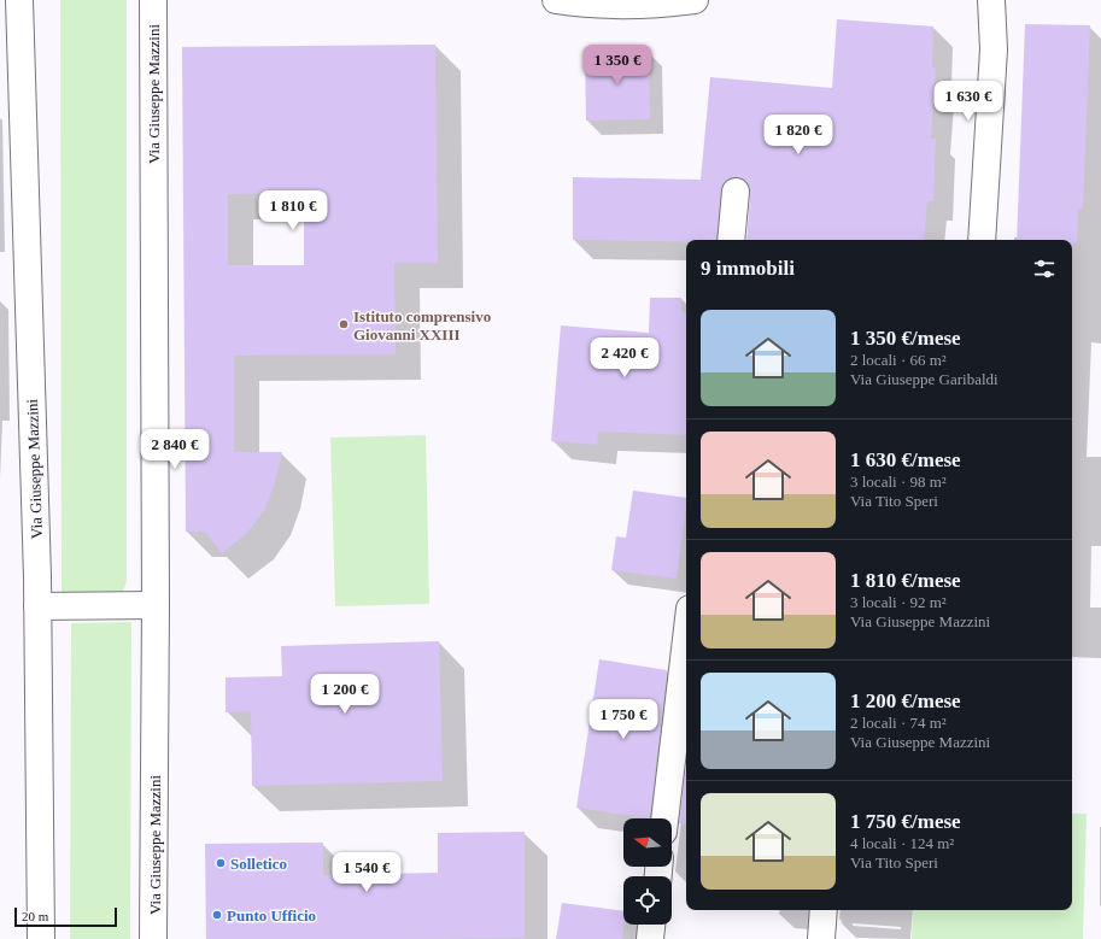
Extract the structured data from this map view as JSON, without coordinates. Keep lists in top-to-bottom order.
{
  "streets": {
    "street": ["Via Giuseppe Mazzini"]
  },
  "places": ["Istituto comprensivo Giovanni XXIII", "Solletico", "Punto Ufficio"],
  "scale_bar": "20 m",
  "north": "left",
  "page": {
    "price": [
      "1 350 €",
      "1 630 €",
      "1 820 €",
      "1 810 €",
      "2 420 €",
      "2 840 €",
      "1 200 €",
      "1 750 €",
      "1 540 €"
    ],
    "heading": "9 immobili",
    "list": [
      {
        "name": "1 350 €/mese",
        "note": "2 locali · 66 m² · Via Giuseppe Garibaldi"
      },
      {
        "name": "1 630 €/mese",
        "note": "3 locali · 98 m² · Via Tito Speri"
      },
      {
        "name": "1 810 €/mese",
        "note": "3 locali · 92 m² · Via Giuseppe Mazzini"
      },
      {
        "name": "1 200 €/mese",
        "note": "2 locali · 74 m² · Via Giuseppe Mazzini"
      },
      {
        "name": "1 750 €/mese",
        "note": "4 locali · 124 m² · Via Tito Speri"
      }
    ],
    "scale": "20 m"
  }
}
